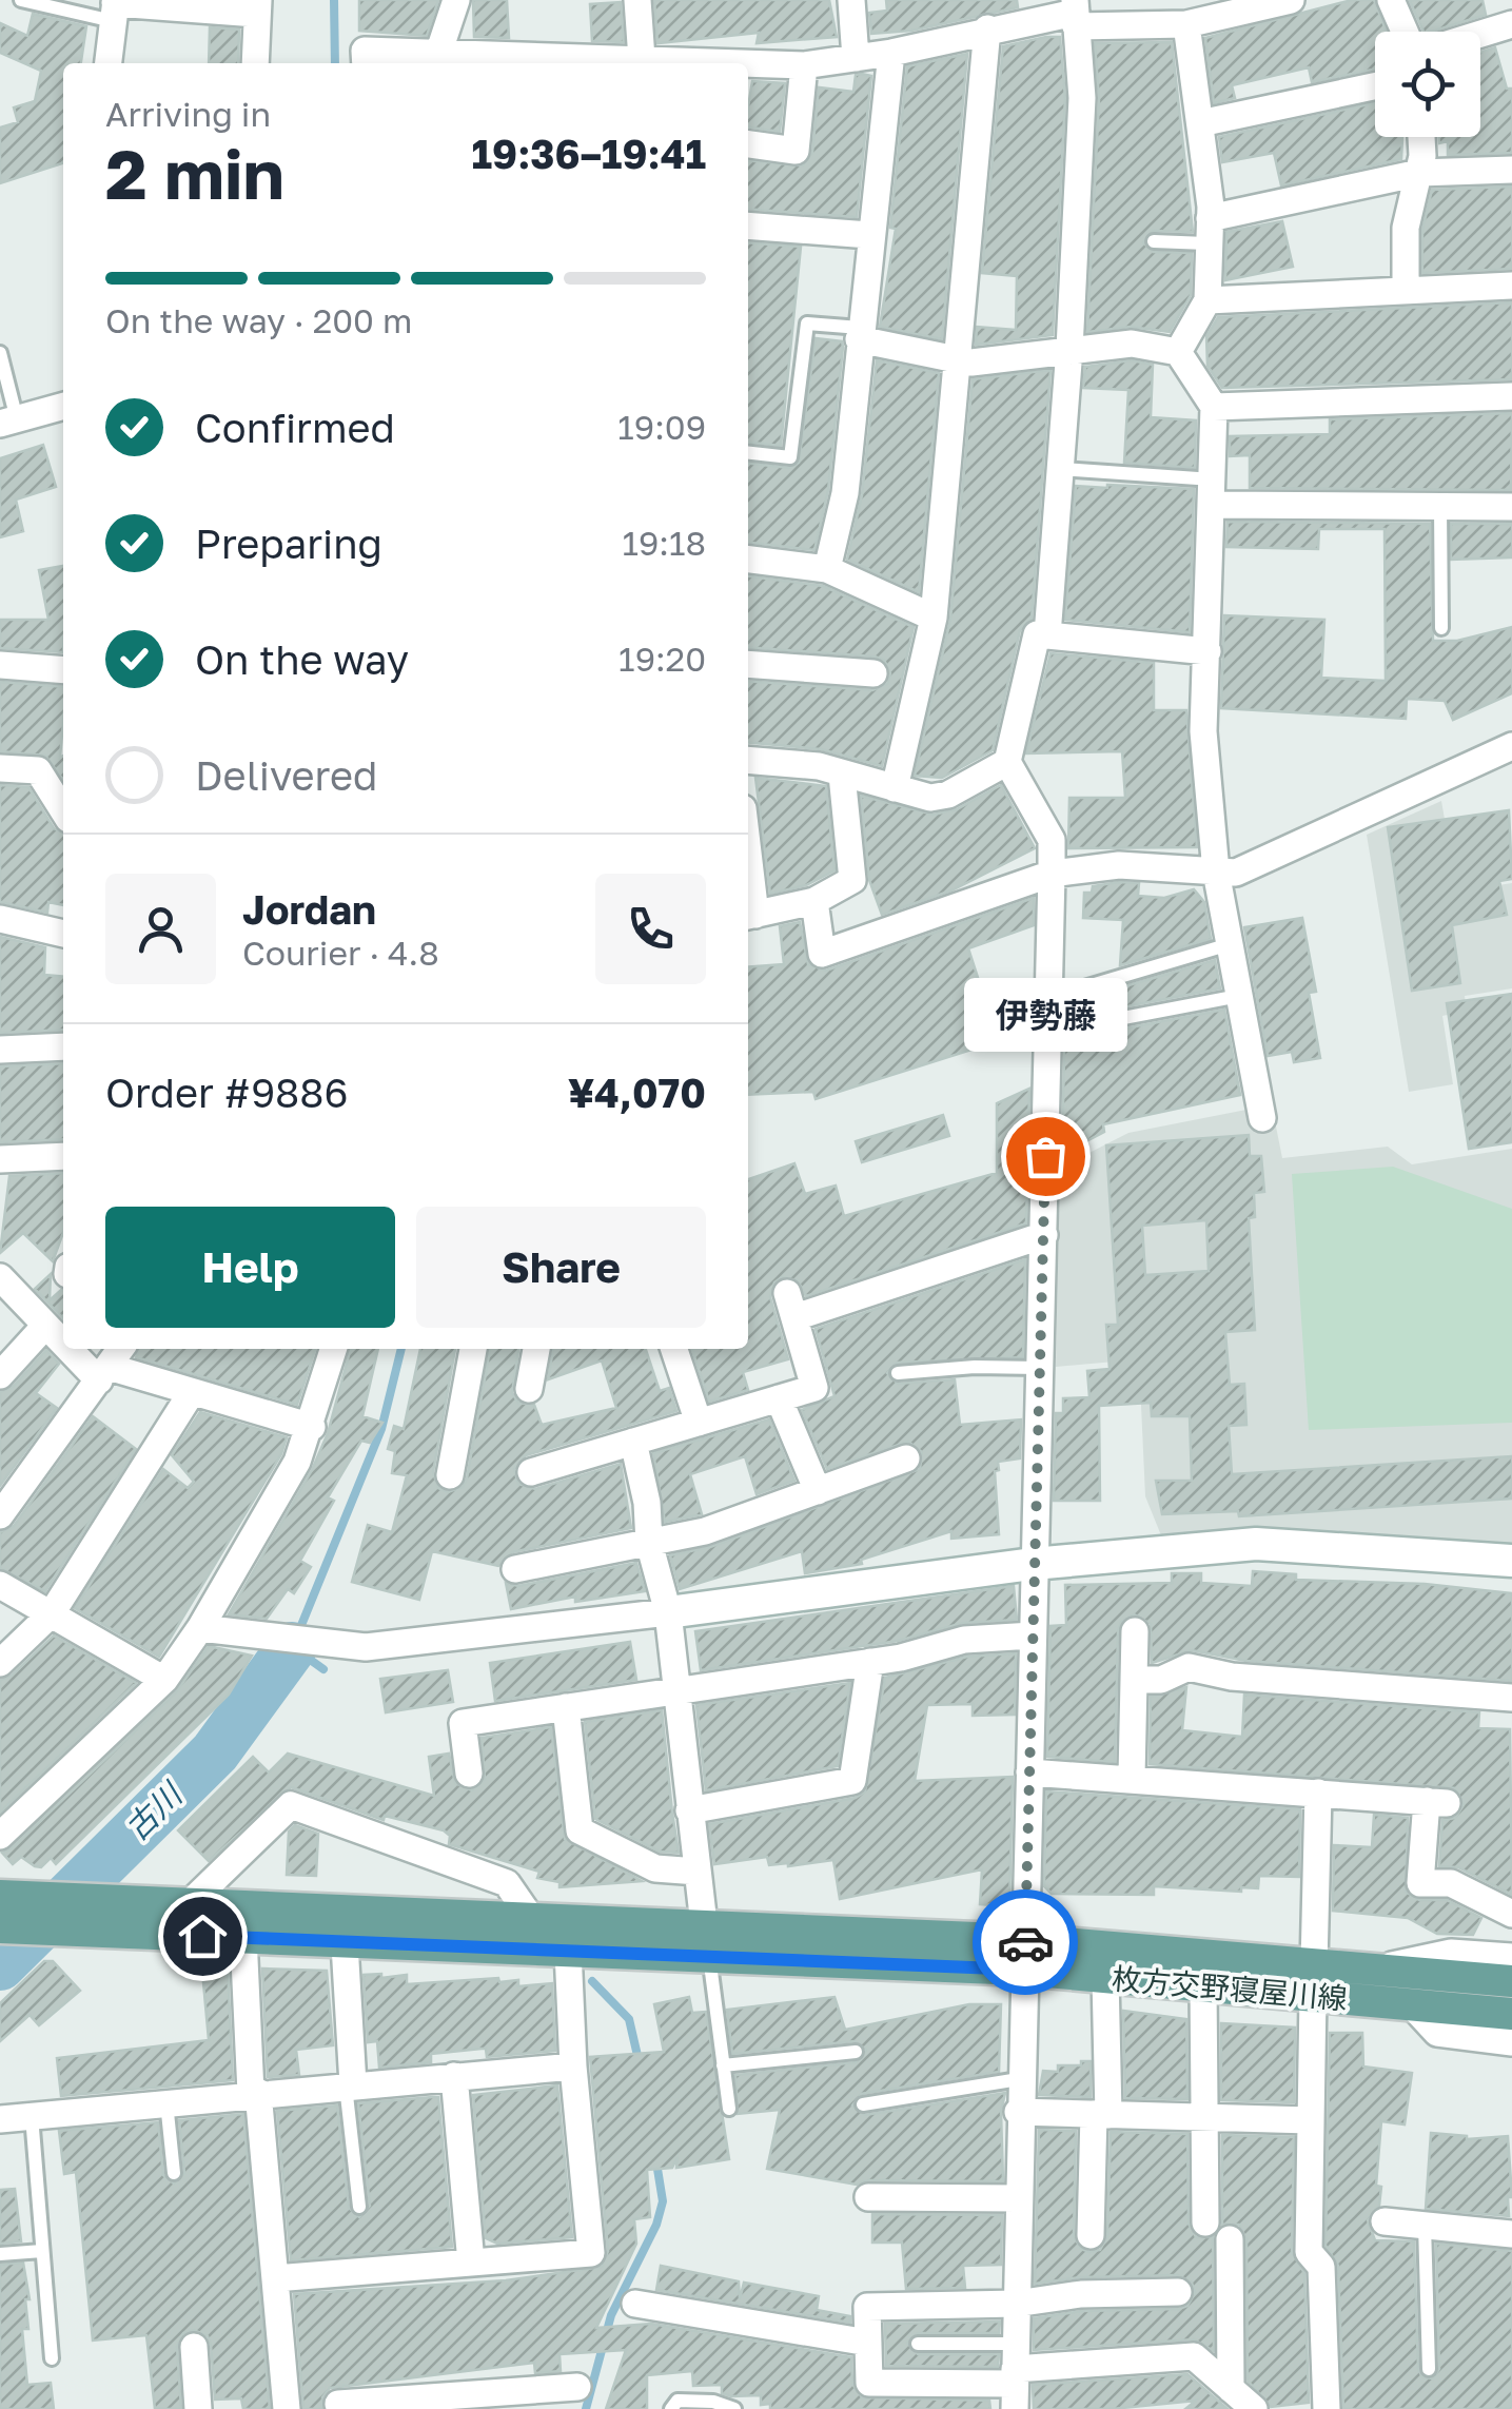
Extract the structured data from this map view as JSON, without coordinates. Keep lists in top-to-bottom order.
{
  "streets": {
    "main road": ["枚方交野寝屋川線"]
  },
  "water": ["古川"],
  "places": ["伊勢藤"],
  "page": {
    "heading": ["2 min", "Arriving in", "19:36–19:41"],
    "panel": [
      "Jordan",
      "Courier · 4.8",
      "Order #9886",
      "¥4,070"
    ],
    "bar": "On the way · 200 m",
    "list": [
      ["Confirmed", "19:09"],
      ["Preparing", "19:18"],
      ["On the way", "19:20"],
      "Delivered"
    ],
    "bubble": "伊勢藤",
    "buttons": ["Help", "Share"]
  }
}
